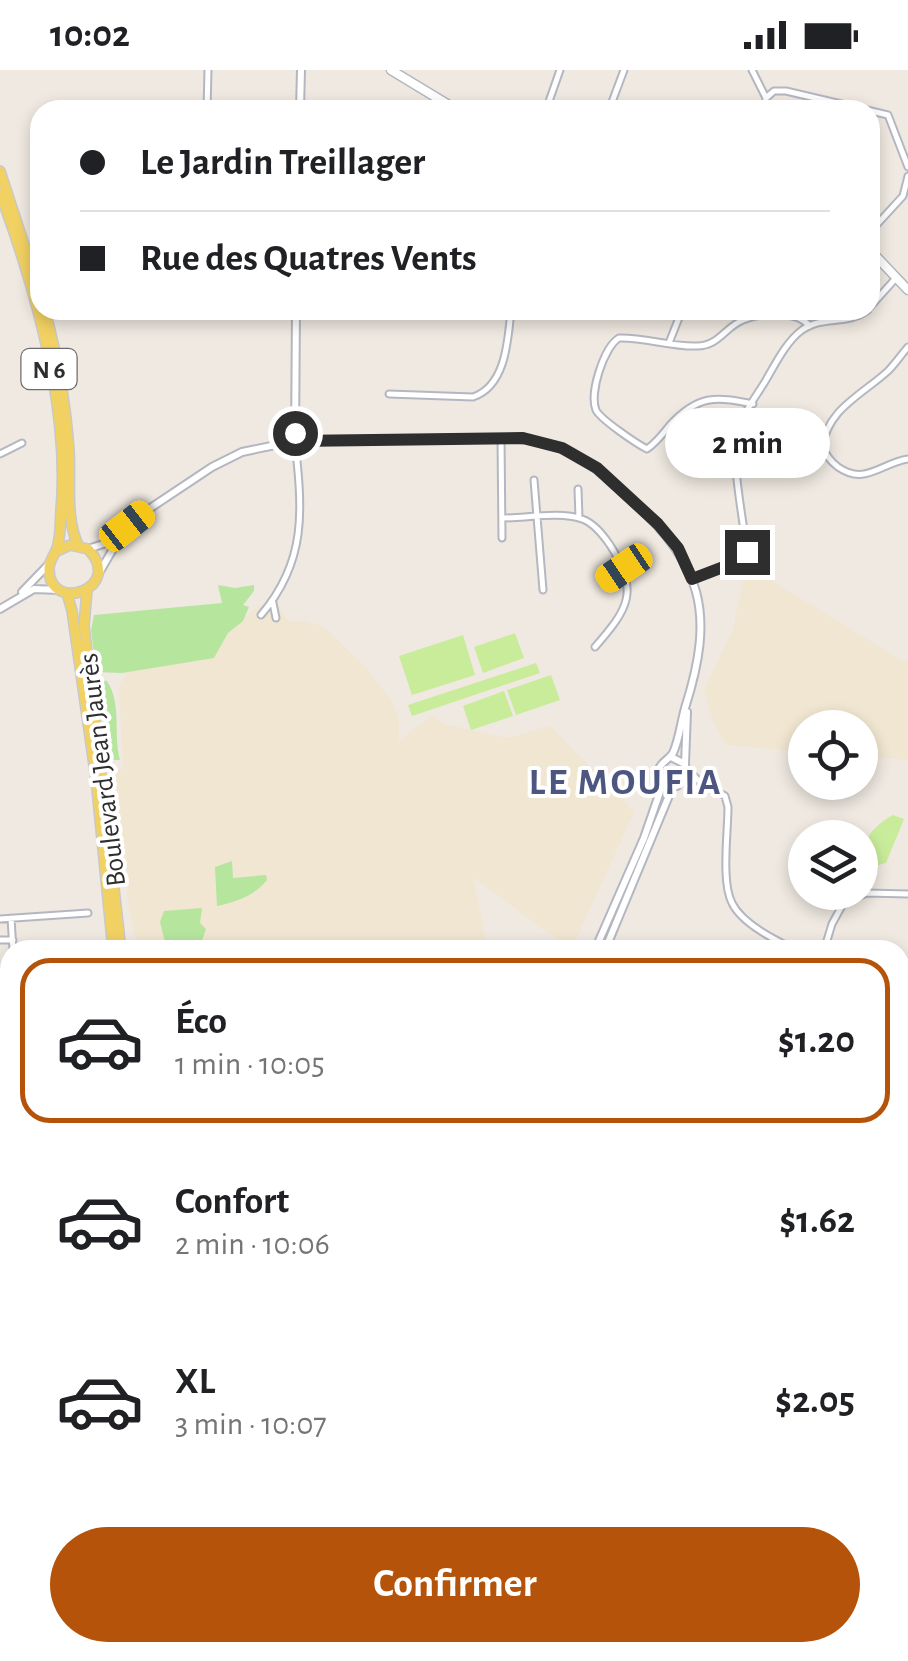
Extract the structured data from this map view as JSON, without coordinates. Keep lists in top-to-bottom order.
{
  "streets": {
    "main road": ["N 6", "Boulevard Jean Jaurès"]
  },
  "crossings": [
    ["N 6", "Boulevard Jean Jaurès"]
  ],
  "districts": ["LE MOUFIA"],
  "page": {
    "status": "10:02",
    "banner": ["Le Jardin Treillager", "Rue des Quatres Vents"],
    "bubble": "2 min",
    "list": [
      {
        "name": "Éco",
        "note": "1 min · 10:05",
        "value": "$1.20"
      },
      {
        "name": "Confort",
        "note": "2 min · 10:06",
        "value": "$1.62"
      },
      {
        "name": "XL",
        "note": "3 min · 10:07",
        "value": "$2.05"
      }
    ],
    "buttons": "Confirmer"
  }
}
